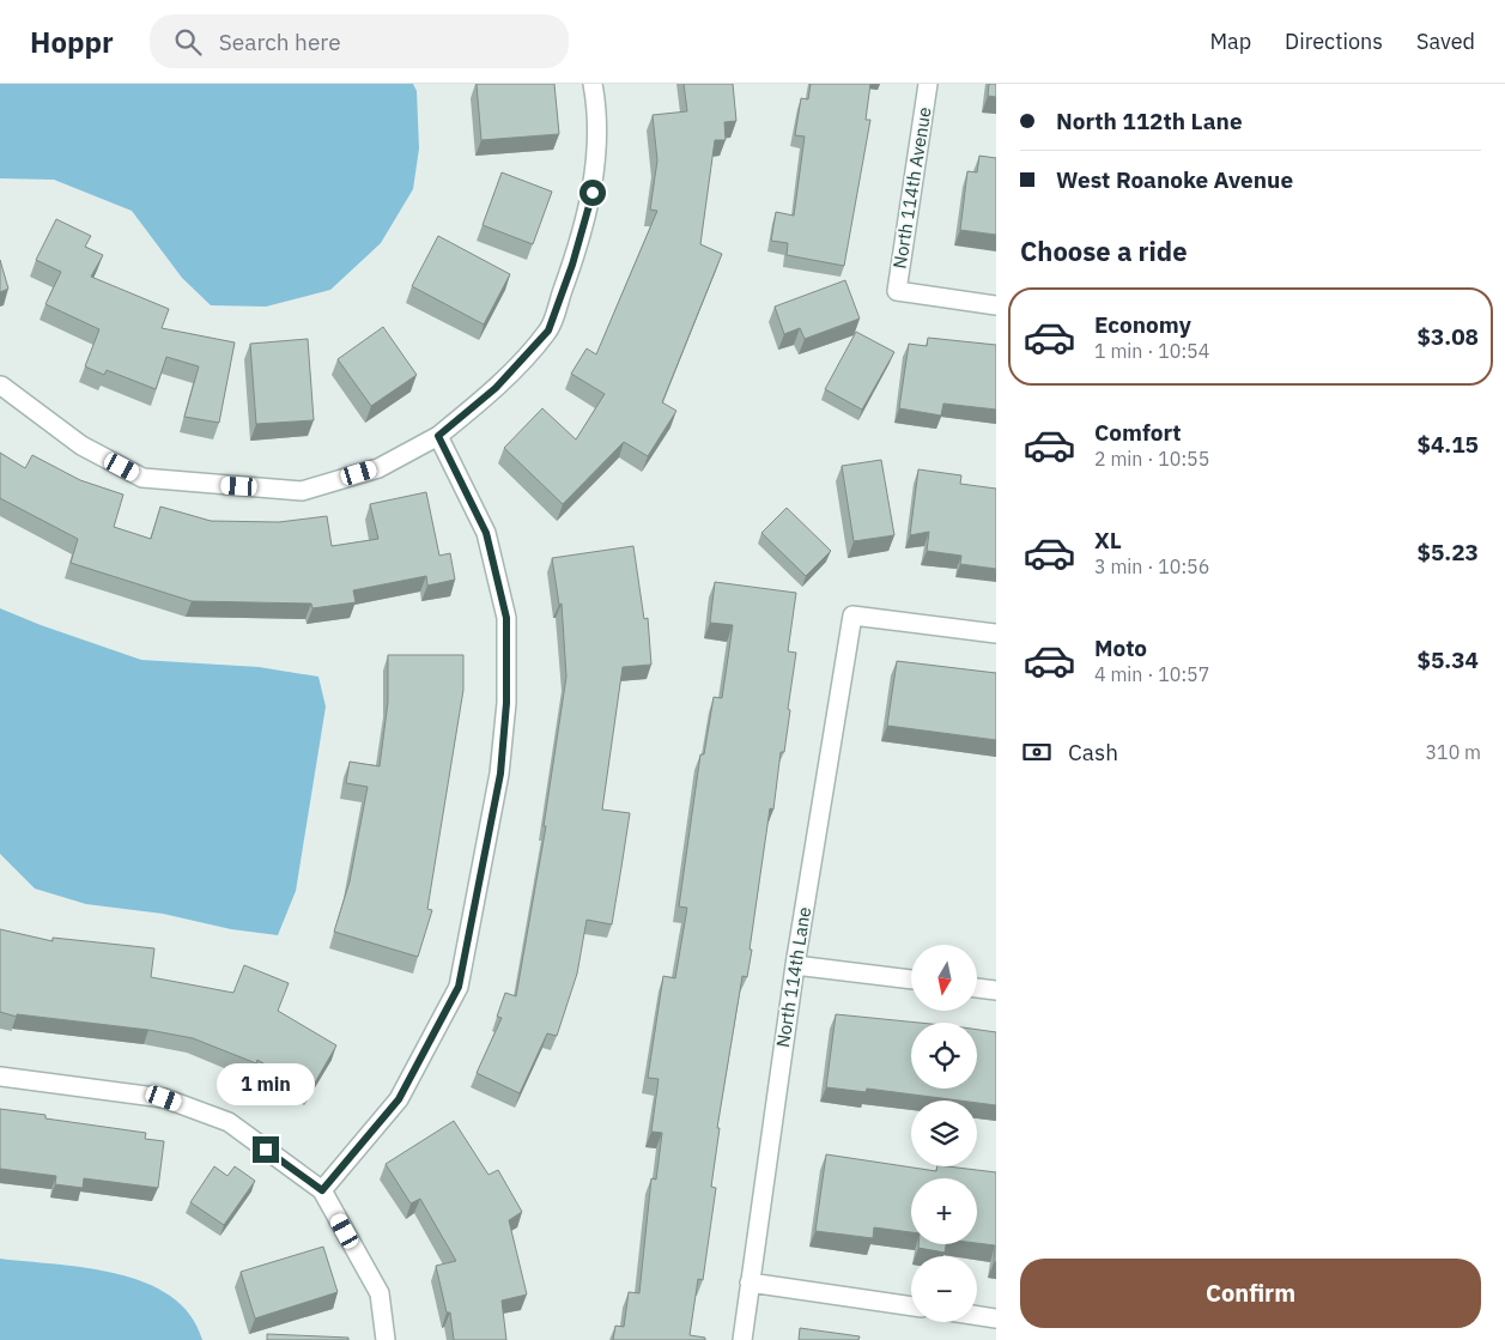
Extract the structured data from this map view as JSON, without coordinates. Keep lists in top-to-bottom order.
{
  "streets": {
    "street": ["North 114th Avenue", "North 114th Lane"]
  },
  "north": "bottom",
  "page": {
    "header": "Hoppr",
    "search": "Search here",
    "nav": ["Map", "Directions", "Saved"],
    "banner": ["North 112th Lane", "West Roanoke Avenue"],
    "heading": "Choose a ride",
    "list": [
      {
        "name": "Economy",
        "note": "1 min · 10:54",
        "value": "$3.08"
      },
      {
        "name": "Comfort",
        "note": "2 min · 10:55",
        "value": "$4.15"
      },
      {
        "name": "XL",
        "note": "3 min · 10:56",
        "value": "$5.23"
      },
      {
        "name": "Moto",
        "note": "4 min · 10:57",
        "value": "$5.34"
      }
    ],
    "pay": ["Cash", "310 m"],
    "map_buttons": ["+", "−"],
    "bubble": "1 min",
    "buttons": "Confirm"
  }
}
